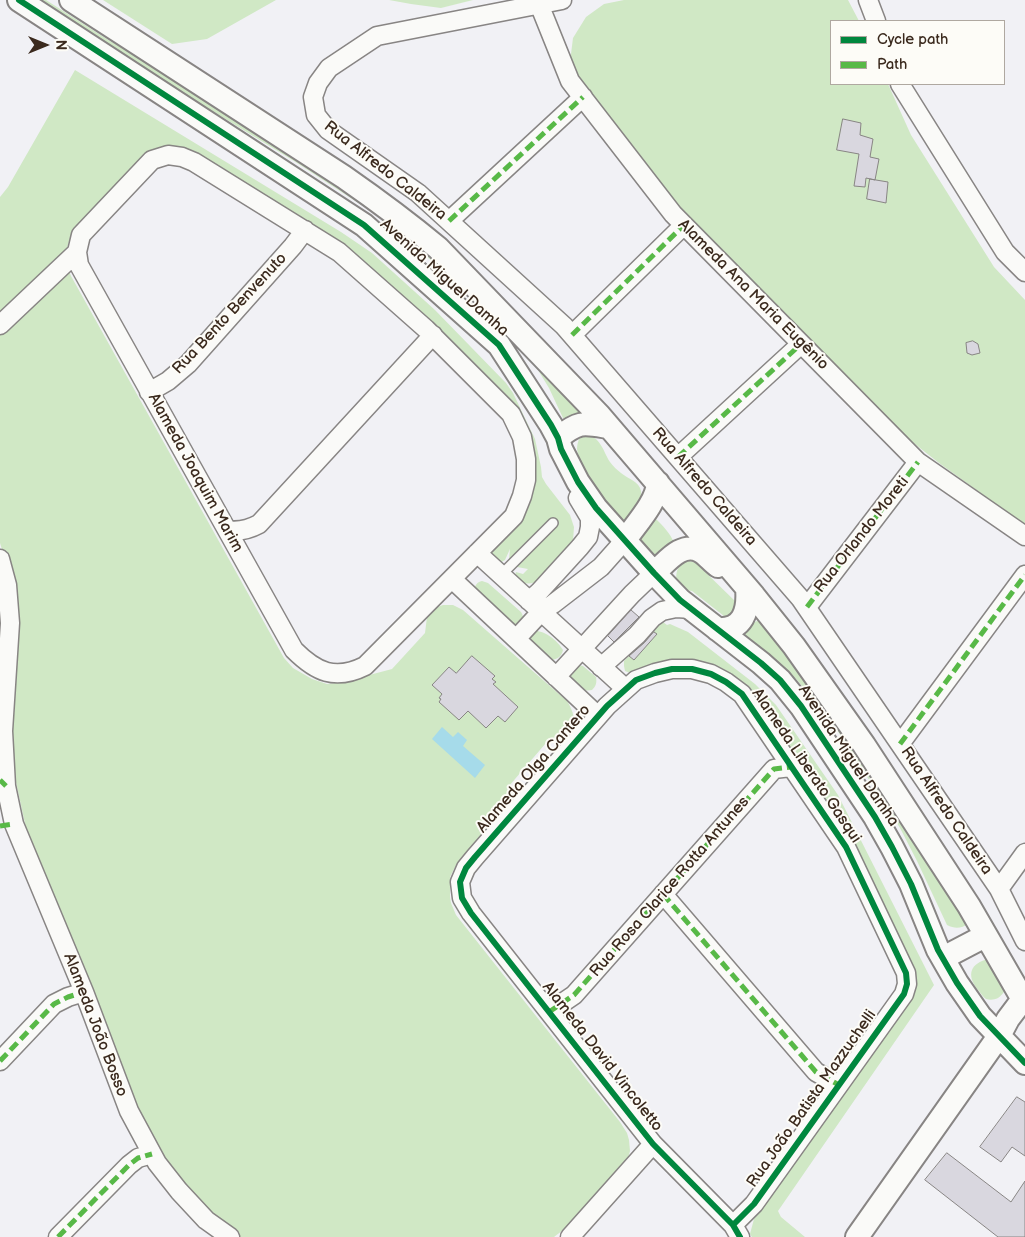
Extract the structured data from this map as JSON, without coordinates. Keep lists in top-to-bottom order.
{
  "streets": {
    "street": [
      "Rua Alfredo Caldeira",
      "Avenida Miguel Damha",
      "Alameda Ana Maria Eugênio",
      "Rua Bento Benvenuto",
      "Alameda Joaquim Marim",
      "Rua Orlando Moreti",
      "Alameda Liberato Gasqui",
      "Alameda Olga Cantero",
      "Rua Rosa Clarice Rotta Antunes",
      "Alameda João Bosso",
      "Alameda David Vincoletto",
      "Rua João Batista Mazzuchelli"
    ]
  },
  "crossings": [
    ["Rua Alfredo Caldeira", "Alameda Ana Maria Eugênio"],
    ["Rua Alfredo Caldeira", "Rua Orlando Moreti"],
    ["Alameda Ana Maria Eugênio", "Rua Orlando Moreti"],
    ["Rua Bento Benvenuto", "Alameda Joaquim Marim"],
    ["Alameda Liberato Gasqui", "Alameda Olga Cantero"],
    ["Alameda Liberato Gasqui", "Rua Rosa Clarice Rotta Antunes"],
    ["Alameda Liberato Gasqui", "Rua João Batista Mazzuchelli"],
    ["Alameda Olga Cantero", "Alameda David Vincoletto"],
    ["Rua Rosa Clarice Rotta Antunes", "Alameda David Vincoletto"],
    ["Alameda David Vincoletto", "Rua João Batista Mazzuchelli"]
  ],
  "legend": ["Cycle path", "Path"],
  "north": "right"
}
